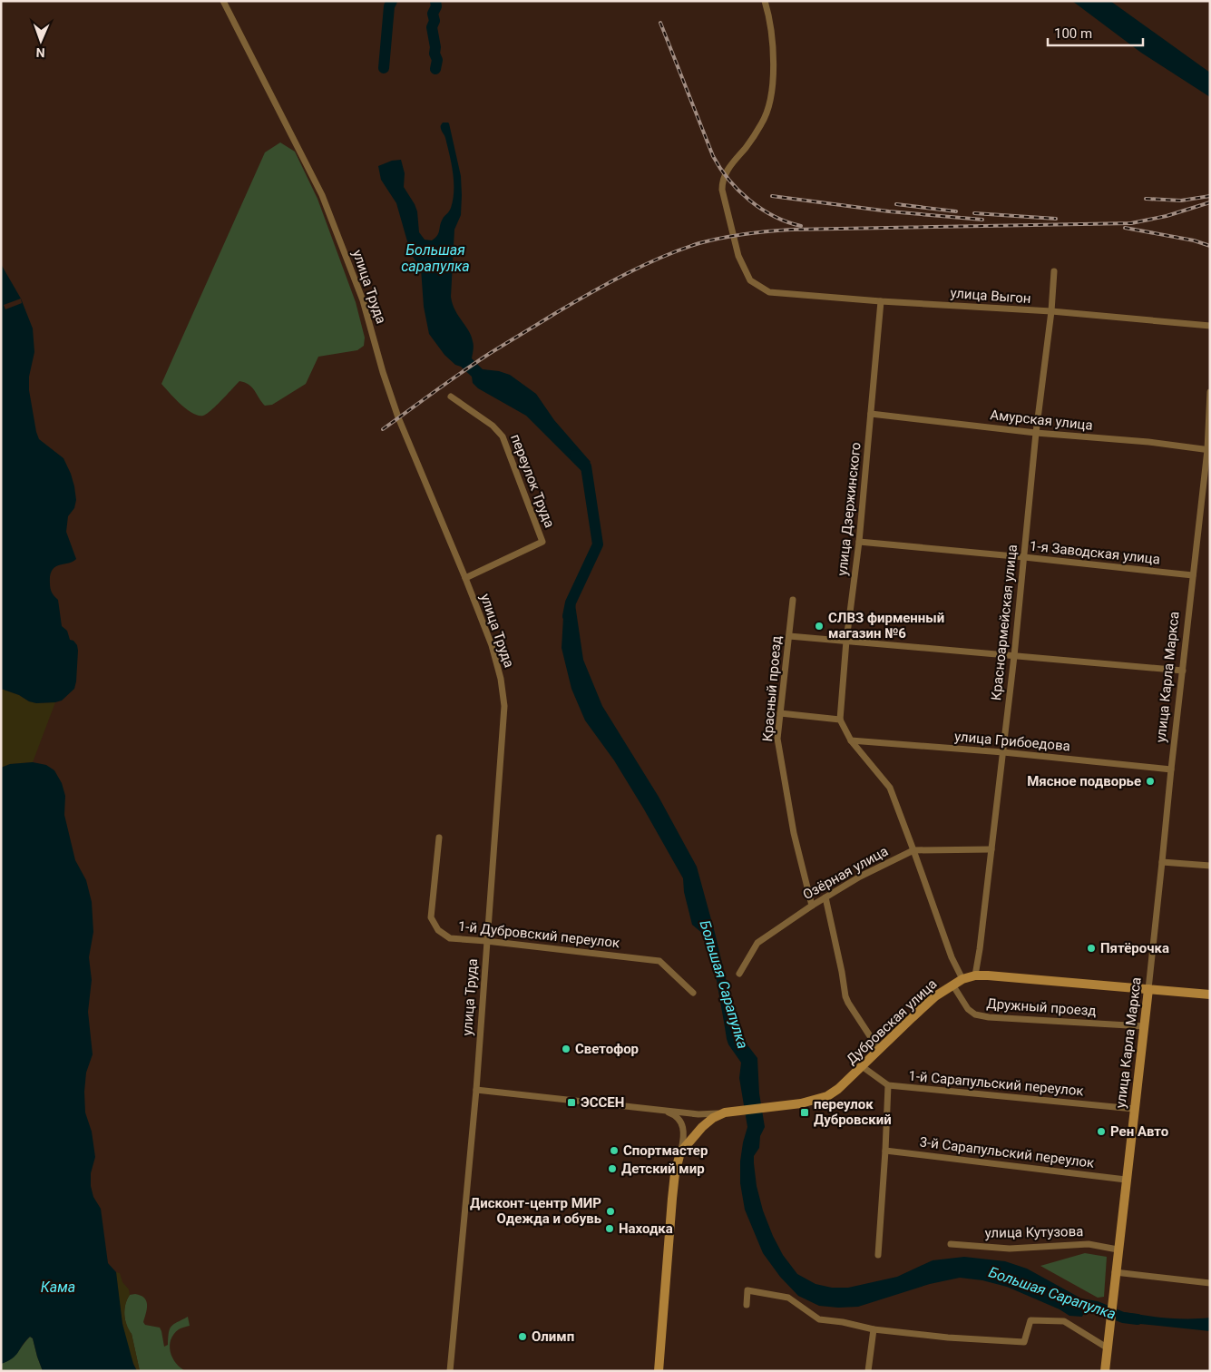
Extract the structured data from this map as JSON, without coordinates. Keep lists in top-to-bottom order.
{
  "streets": {
    "main road": ["улица Карла Маркса", "Дубровская улица"],
    "street": [
      "улица Труда",
      "улица Выгон",
      "Амурская улица",
      "переулок Труда",
      "улица Дзержинского",
      "1-я Заводская улица",
      "Красноармейская улица",
      "Красный проезд",
      "улица Грибоедова",
      "Озёрная улица",
      "1-й Дубровский переулок",
      "Дружный проезд",
      "1-й Сарапульский переулок",
      "3-й Сарапульский переулок",
      "улица Кутузова"
    ]
  },
  "crossings": [
    ["улица Труда", "переулок Труда"],
    ["улица Труда", "1-й Дубровский переулок"],
    ["улица Выгон", "улица Дзержинского"],
    ["улица Выгон", "Красноармейская улица"],
    ["Амурская улица", "улица Дзержинского"],
    ["Амурская улица", "Красноармейская улица"],
    ["Амурская улица", "улица Карла Маркса"],
    ["улица Дзержинского", "1-я Заводская улица"],
    ["1-я Заводская улица", "Красноармейская улица"],
    ["1-я Заводская улица", "улица Карла Маркса"],
    ["Красноармейская улица", "улица Грибоедова"],
    ["Красноармейская улица", "Озёрная улица"],
    ["Красноармейская улица", "Дубровская улица"],
    ["улица Карла Маркса", "улица Грибоедова"],
    ["улица Карла Маркса", "Дружный проезд"],
    ["улица Карла Маркса", "Дубровская улица"],
    ["улица Карла Маркса", "1-й Сарапульский переулок"],
    ["улица Карла Маркса", "3-й Сарапульский переулок"],
    ["улица Карла Маркса", "улица Кутузова"],
    ["Красный проезд", "Озёрная улица"],
    ["Дружный проезд", "Дубровская улица"],
    ["Дубровская улица", "1-й Сарапульский переулок"]
  ],
  "water": ["Большая сарапулка", "Большая Сарапулка", "Кама"],
  "places": {
    "other": [
      "СЛВЗ фирменный магазин №6",
      "Мясное подворье",
      "Пятёрочка",
      "Светофор",
      "Рен Авто",
      "Спортмастер",
      "Детский мир",
      "Дисконт-центр МИР Одежда и обувь",
      "Находка",
      "Олимп"
    ],
    "transit": ["ЭССЕН", "переулок Дубровский"]
  },
  "scale_bar": "100 m",
  "north": "bottom"
}
